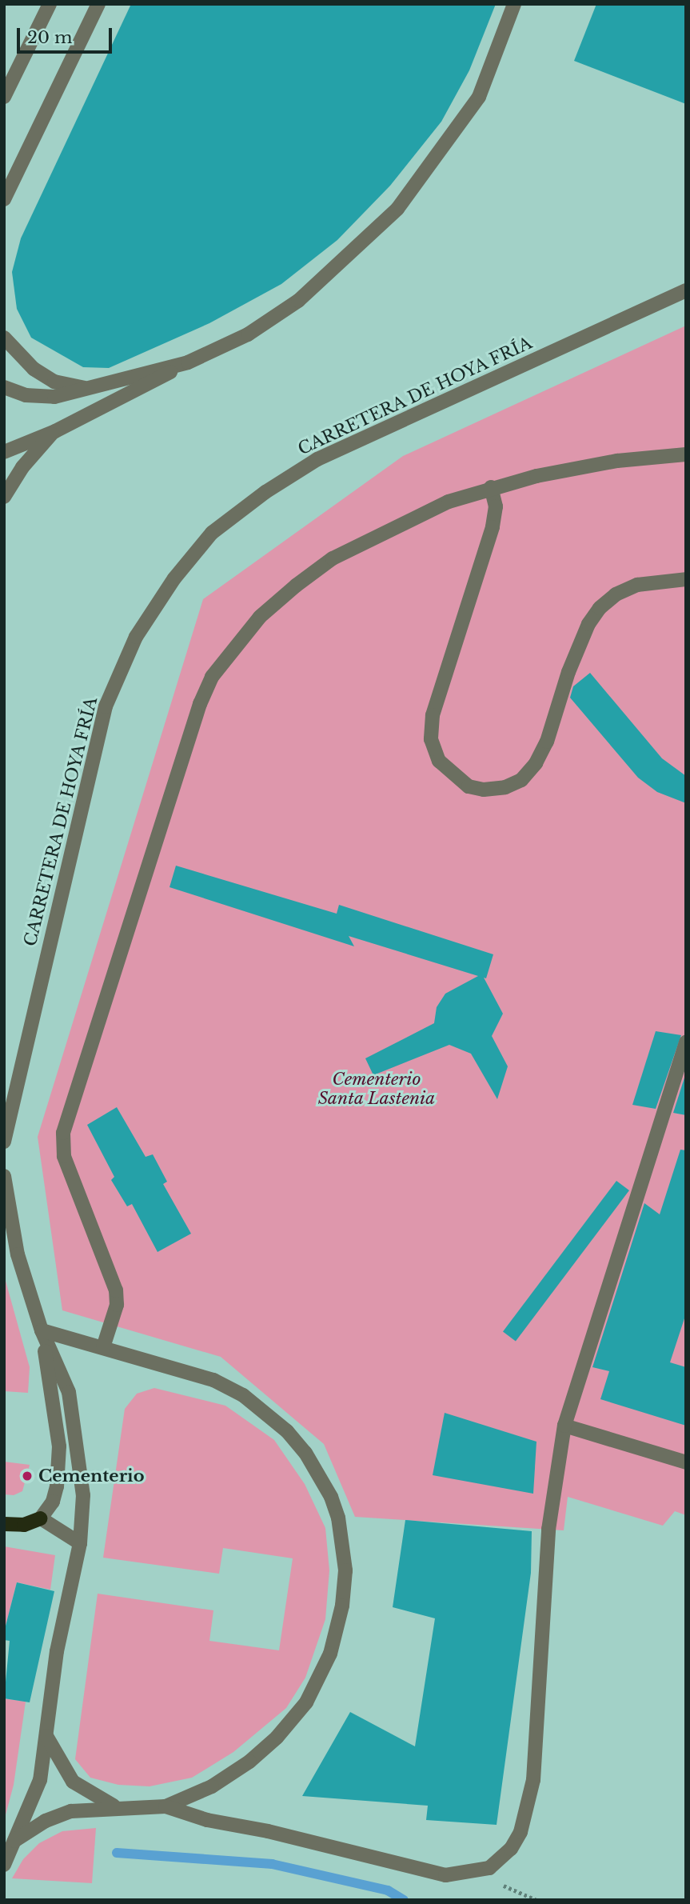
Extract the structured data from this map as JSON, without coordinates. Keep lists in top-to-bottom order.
{
  "streets": {
    "street": ["CARRETERA DE HOYA FRÍA"]
  },
  "parks": ["Cementerio Santa Lastenia"],
  "places": ["Cementerio"],
  "scale_bar": "20 m"
}
